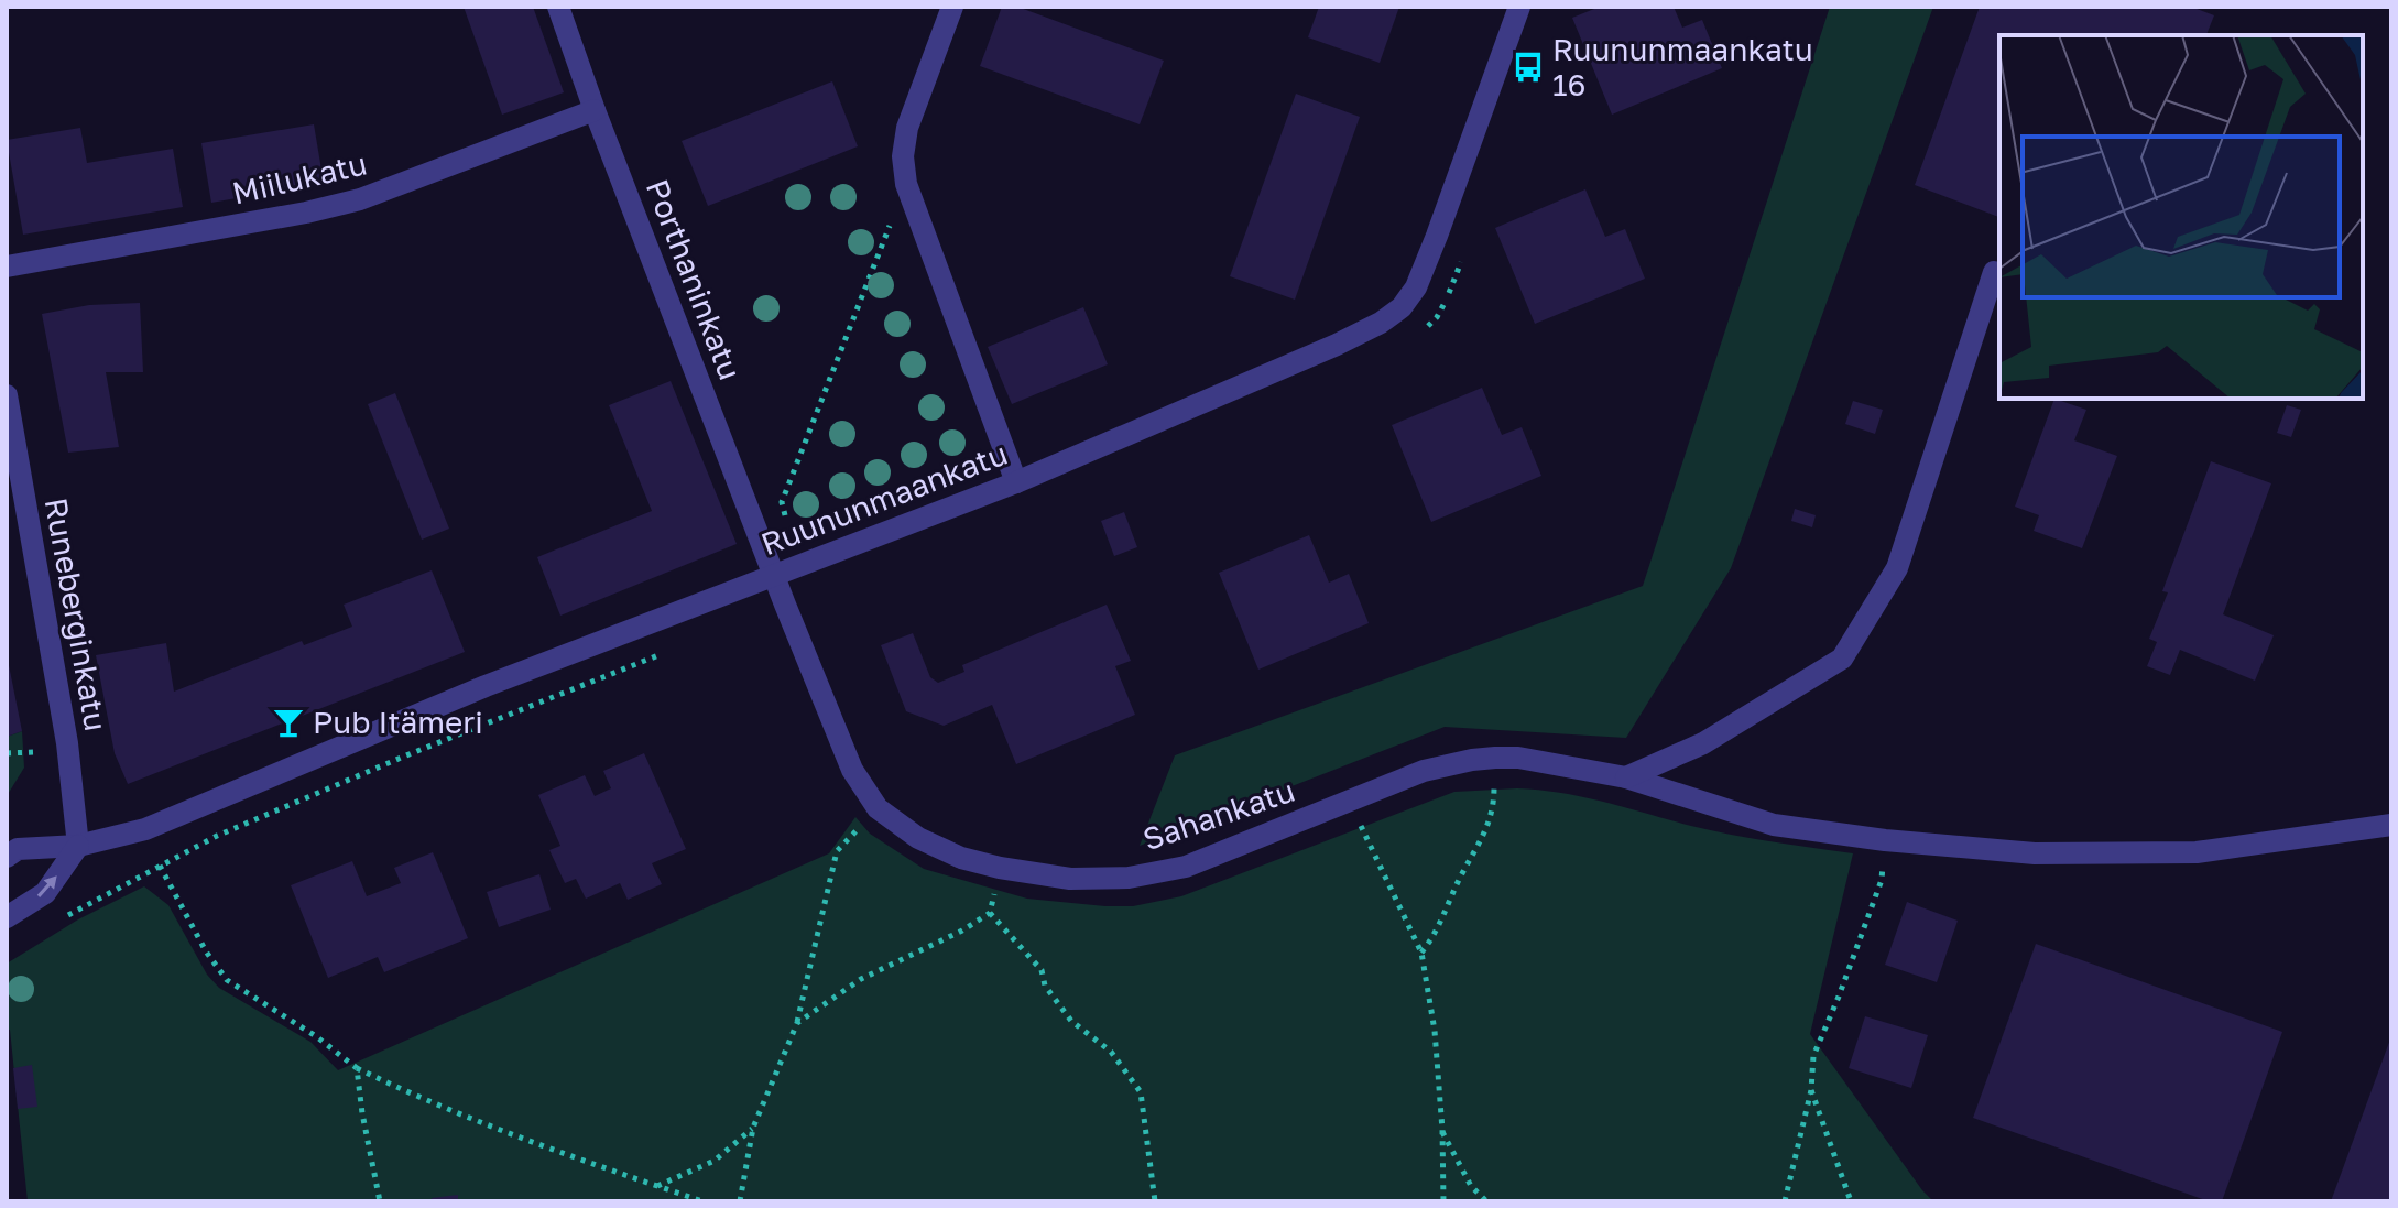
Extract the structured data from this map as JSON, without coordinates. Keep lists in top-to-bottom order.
{
  "streets": {
    "street": [
      "Miilukatu",
      "Porthaninkatu",
      "Ruununmaankatu",
      "Runeberginkatu",
      "Sahankatu"
    ]
  },
  "crossings": [
    ["Miilukatu", "Porthaninkatu"],
    ["Porthaninkatu", "Ruununmaankatu"],
    ["Porthaninkatu", "Sahankatu"],
    ["Ruununmaankatu", "Runeberginkatu"],
    ["Ruununmaankatu", "Sahankatu"]
  ],
  "places": {
    "bus stop": ["Ruununmaankatu 16"],
    "bar": ["Pub Itämeri"]
  }
}
